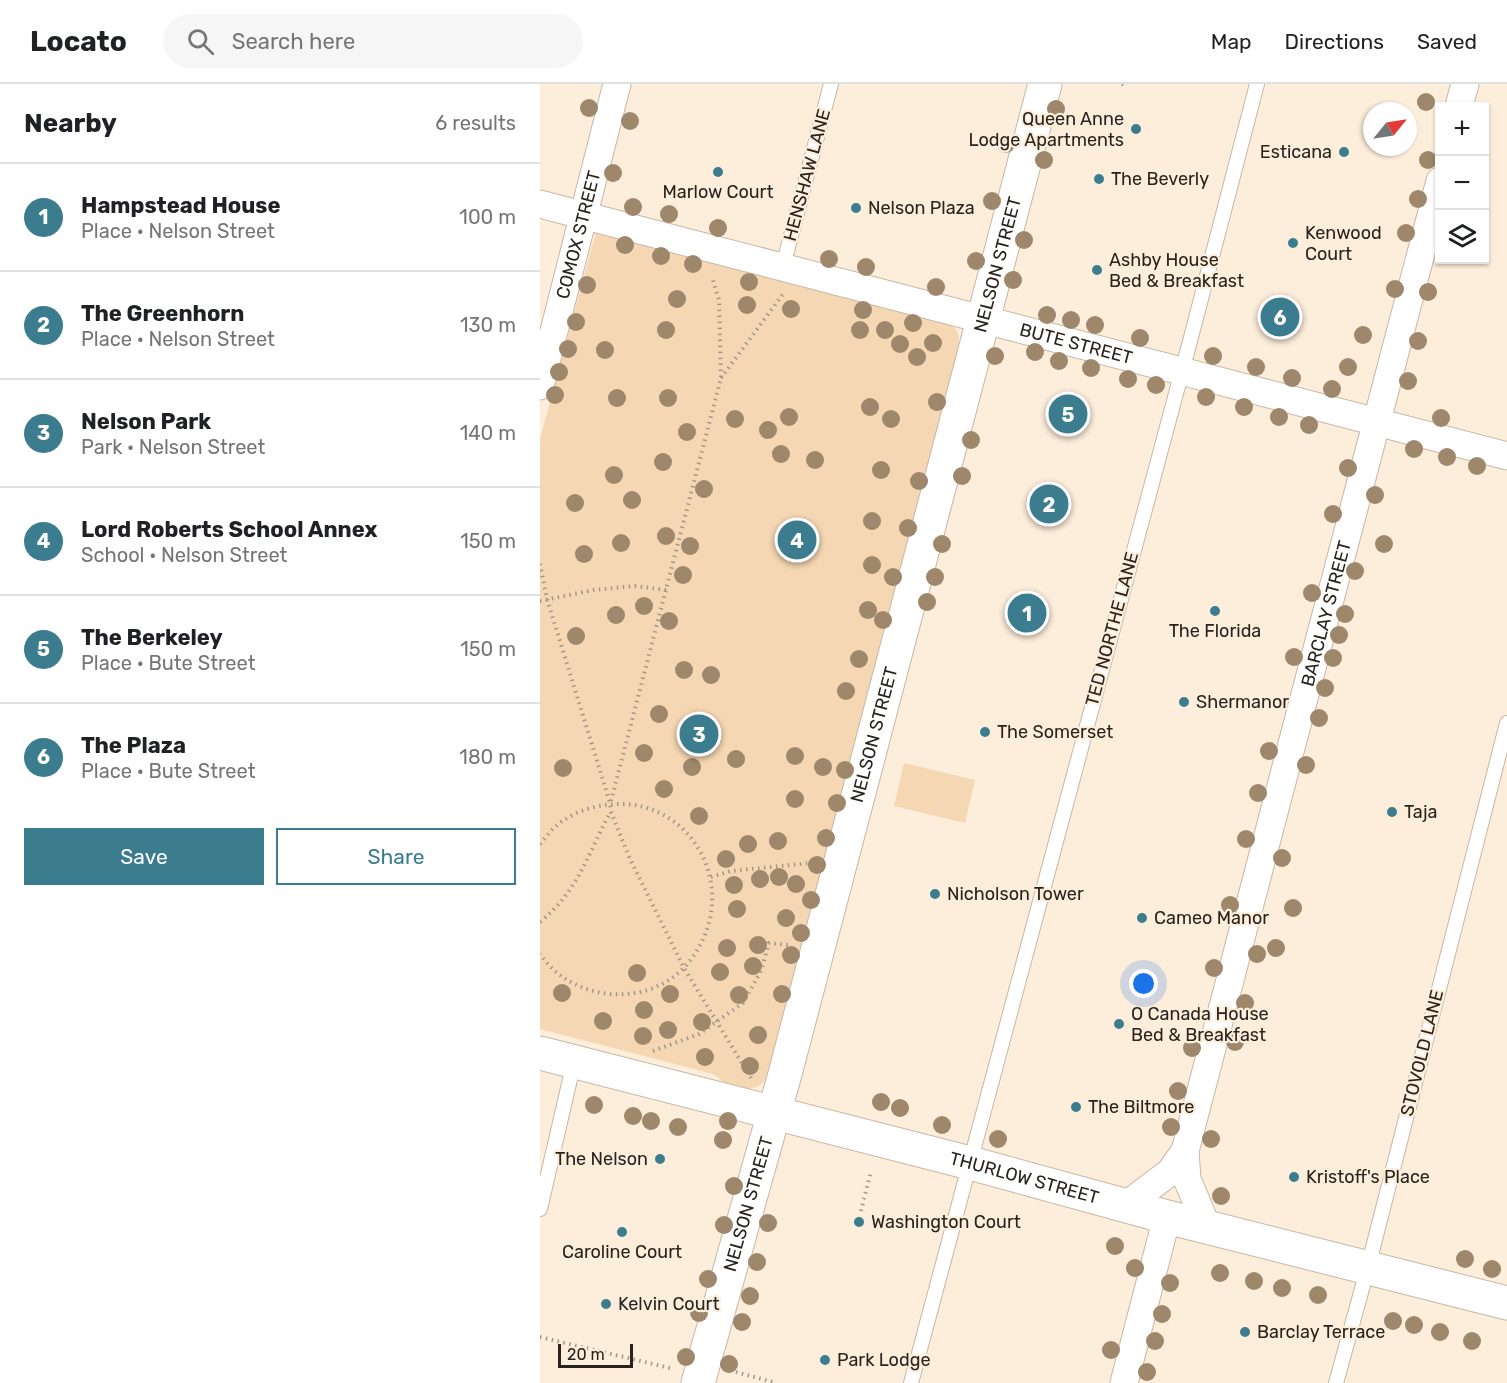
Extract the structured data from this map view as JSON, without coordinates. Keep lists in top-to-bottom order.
{
  "streets": {
    "street": [
      "COMOX STREET",
      "NELSON STREET",
      "BUTE STREET",
      "BARCLAY STREET",
      "THURLOW STREET"
    ],
    "lane": ["HENSHAW LANE", "TED NORTHE LANE", "STOVOLD LANE"]
  },
  "crossings": [
    ["HENSHAW LANE", "BUTE STREET"],
    ["COMOX STREET", "BUTE STREET"],
    ["NELSON STREET", "BUTE STREET"],
    ["NELSON STREET", "THURLOW STREET"],
    ["BUTE STREET", "BARCLAY STREET"],
    ["BUTE STREET", "TED NORTHE LANE"],
    ["BARCLAY STREET", "THURLOW STREET"],
    ["TED NORTHE LANE", "THURLOW STREET"],
    ["STOVOLD LANE", "THURLOW STREET"]
  ],
  "places": [
    "Queen Anne Lodge Apartments",
    "Esticana",
    "Marlow Court",
    "The Beverly",
    "Nelson Plaza",
    "Kenwood Court",
    "Ashby House Bed & Breakfast",
    "The Florida",
    "Shermanor",
    "The Somerset",
    "Taja",
    "Nicholson Tower",
    "Cameo Manor",
    "O Canada House Bed & Breakfast",
    "The Biltmore",
    "The Nelson",
    "Kristoff's Place",
    "Washington Court",
    "Caroline Court",
    "Kelvin Court",
    "Barclay Terrace",
    "Park Lodge"
  ],
  "scale_bar": "20 m",
  "north": "top right",
  "page": {
    "header": "Locato",
    "search": "Search here",
    "nav": ["Map", "Directions", "Saved"],
    "heading": ["Nearby", "6 results"],
    "map_buttons": ["+", "−"],
    "list": [
      {
        "mark": "1",
        "name": "Hampstead House",
        "note": "Place · Nelson Street",
        "value": "100 m"
      },
      {
        "mark": "2",
        "name": "The Greenhorn",
        "note": "Place · Nelson Street",
        "value": "130 m"
      },
      {
        "mark": "3",
        "name": "Nelson Park",
        "note": "Park · Nelson Street",
        "value": "140 m"
      },
      {
        "mark": "4",
        "name": "Lord Roberts School Annex",
        "note": "School · Nelson Street",
        "value": "150 m"
      },
      {
        "mark": "5",
        "name": "The Berkeley",
        "note": "Place · Bute Street",
        "value": "150 m"
      },
      {
        "mark": "6",
        "name": "The Plaza",
        "note": "Place · Bute Street",
        "value": "180 m"
      }
    ],
    "pins": [
      "6",
      "5",
      "2",
      "4",
      "1",
      "3"
    ],
    "buttons": ["Save", "Share"],
    "scale": "20 m"
  }
}
